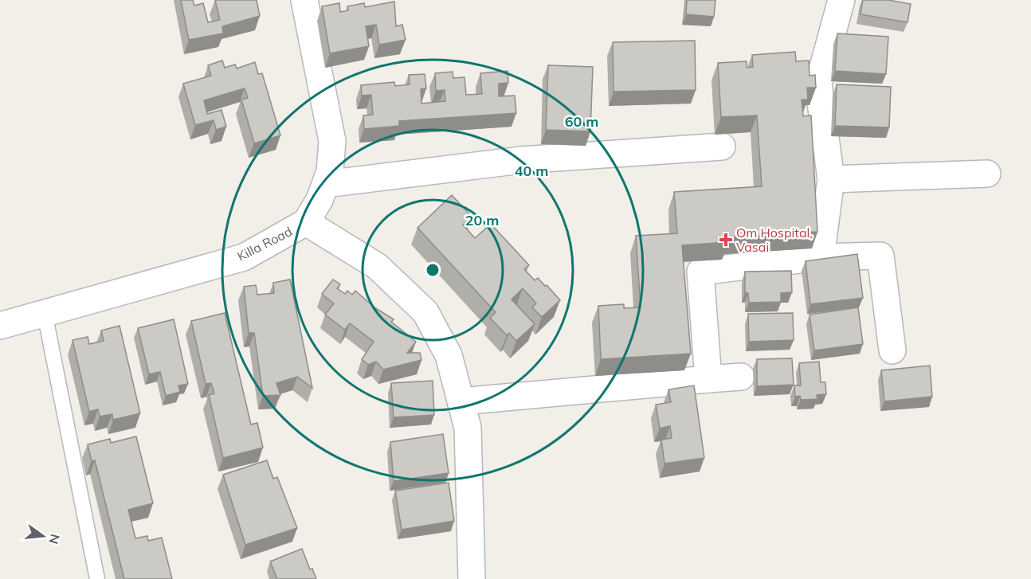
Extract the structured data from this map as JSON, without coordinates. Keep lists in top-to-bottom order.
{
  "streets": {
    "street": ["Killa Road"]
  },
  "places": {
    "health": ["Om Hospital, Vasai"]
  },
  "north": "right",
  "rings": ["60 m", "40 m", "20 m"]
}
